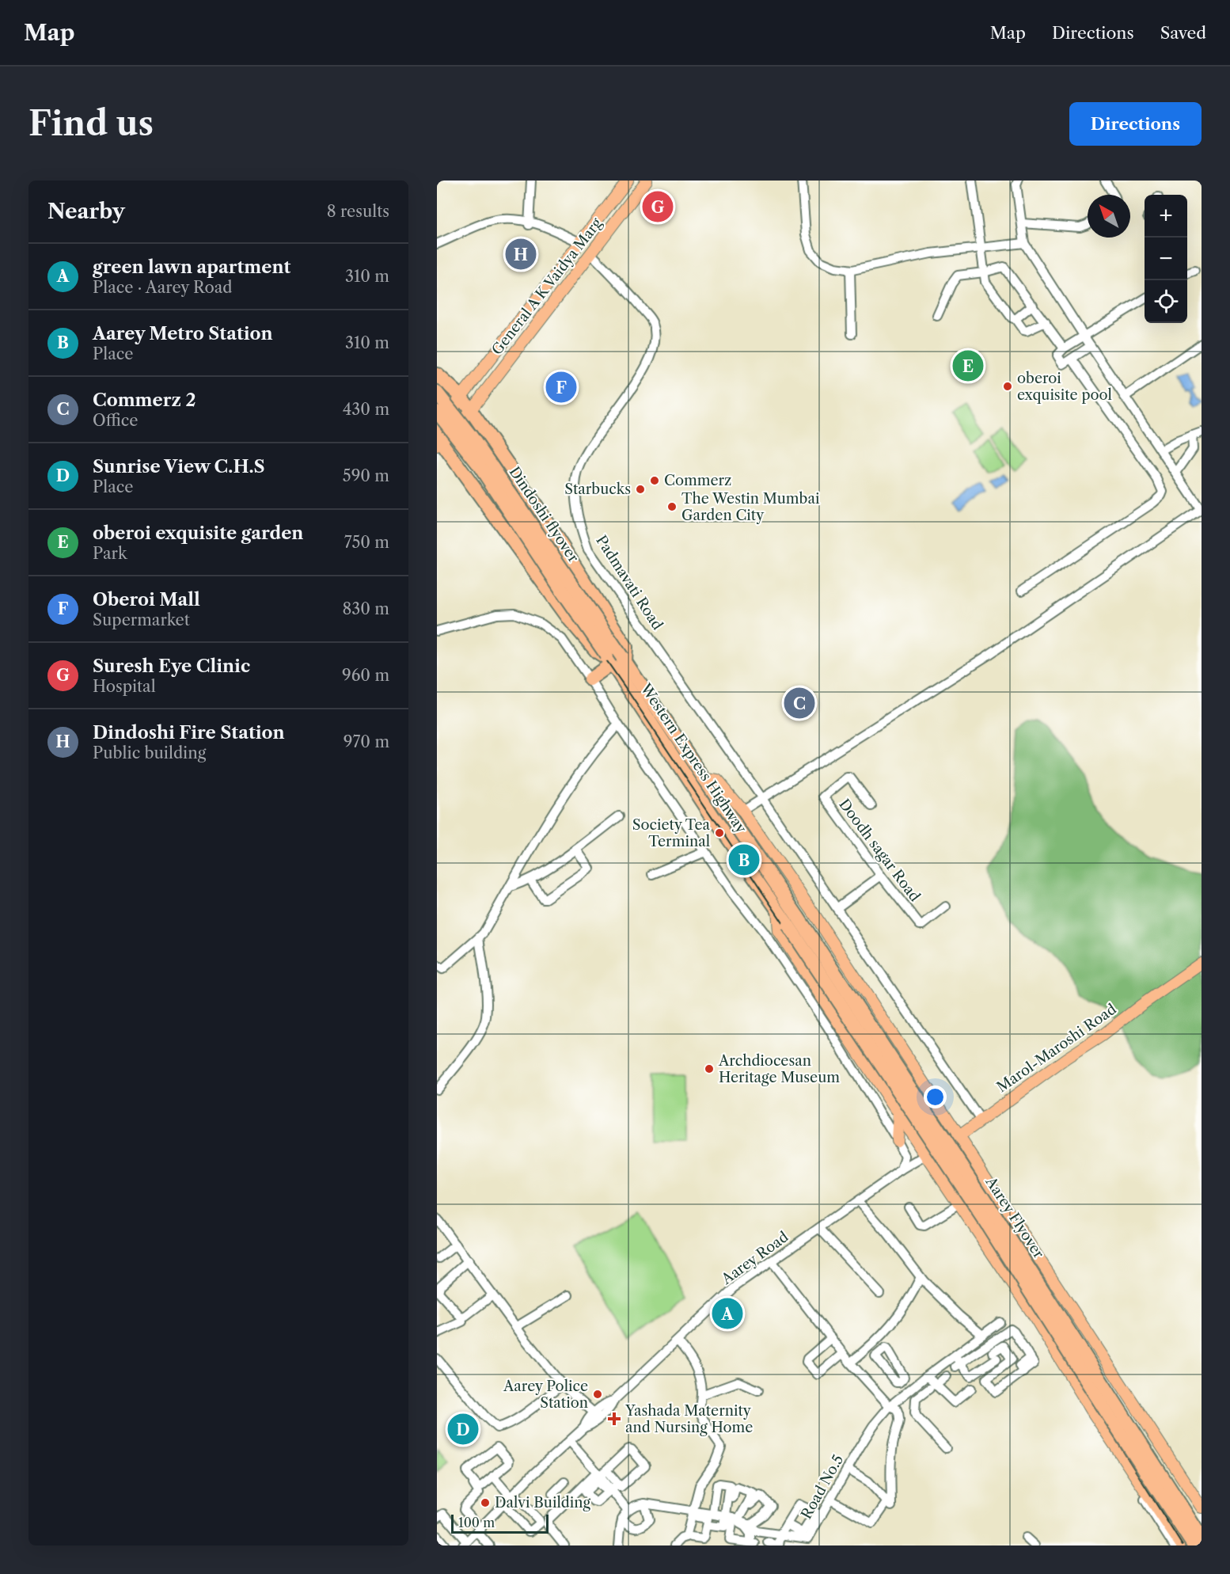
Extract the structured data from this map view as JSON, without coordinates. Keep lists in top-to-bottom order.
{
  "streets": {
    "highway": ["Dindoshi flyover", "Western Express Highway", "Aarey Flyover"],
    "main road": ["General A K Vaidya Marg", "Marol-Maroshi Road"],
    "street": [
      "Padmavati Road",
      "Doodh sagar Road",
      "Aarey Road",
      "Road No.5"
    ]
  },
  "crossings": [
    ["General A K Vaidya Marg", "Padmavati Road"],
    ["Dindoshi flyover", "Western Express Highway"],
    ["Padmavati Road", "Marol-Maroshi Road"],
    ["Western Express Highway", "Aarey Flyover"],
    ["Marol-Maroshi Road", "Aarey Road"]
  ],
  "places": {
    "other": [
      "oberoi exquisite pool",
      "Commerz",
      "Starbucks",
      "The Westin Mumbai Garden City",
      "Society Tea Terminal",
      "Archdiocesan Heritage Museum",
      "Aarey Police Station",
      "Dalvi Building"
    ],
    "health": ["Yashada Maternity and Nursing Home"]
  },
  "scale_bar": "100 m",
  "north": "top left",
  "page": {
    "header": "Map",
    "nav": ["Map", "Directions", "Saved"],
    "buttons": "Directions",
    "title": "Find us",
    "heading": ["Nearby", "8 results"],
    "pins": [
      "G",
      "H",
      "E",
      "F",
      "C",
      "B",
      "A",
      "D"
    ],
    "map_buttons": ["+", "−"],
    "list": [
      {
        "mark": "A",
        "name": "green lawn apartment",
        "note": "Place · Aarey Road",
        "value": "310 m"
      },
      {
        "mark": "B",
        "name": "Aarey Metro Station",
        "note": "Place",
        "value": "310 m"
      },
      {
        "mark": "C",
        "name": "Commerz 2",
        "note": "Office",
        "value": "430 m"
      },
      {
        "mark": "D",
        "name": "Sunrise View C.H.S",
        "note": "Place",
        "value": "590 m"
      },
      {
        "mark": "E",
        "name": "oberoi exquisite garden",
        "note": "Park",
        "value": "750 m"
      },
      {
        "mark": "F",
        "name": "Oberoi Mall",
        "note": "Supermarket",
        "value": "830 m"
      },
      {
        "mark": "G",
        "name": "Suresh Eye Clinic",
        "note": "Hospital",
        "value": "960 m"
      },
      {
        "mark": "H",
        "name": "Dindoshi Fire Station",
        "note": "Public building",
        "value": "970 m"
      }
    ],
    "scale": "100 m"
  }
}
